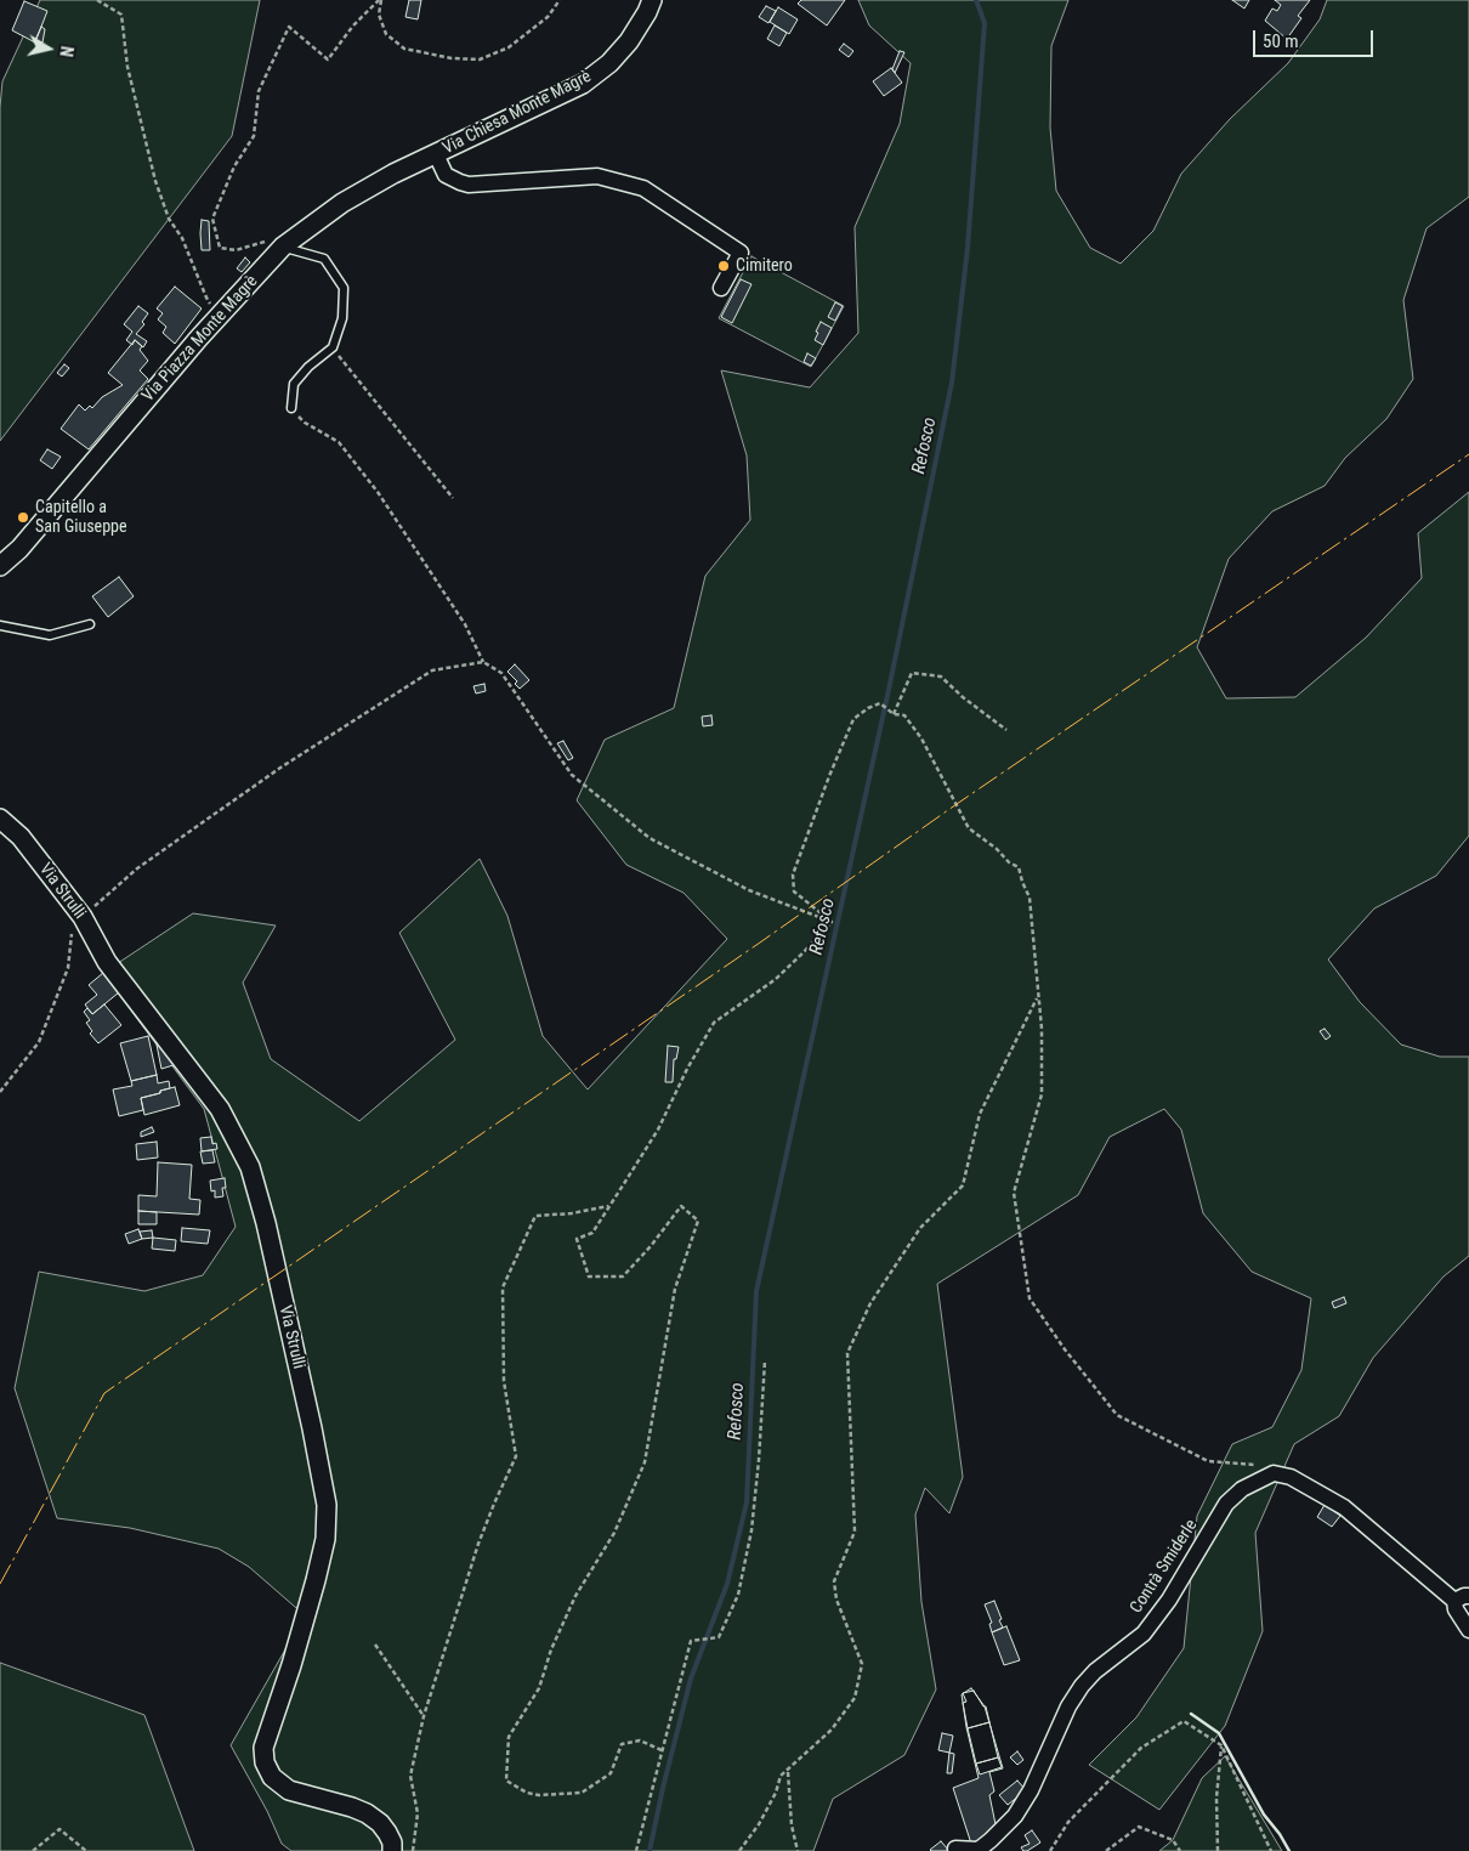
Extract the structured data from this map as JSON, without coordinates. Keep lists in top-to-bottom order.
{
  "streets": {
    "street": [
      "Via Chiesa Monte Magrè",
      "Via Piazza Monte Magrè",
      "Via Strulli",
      "Contrà Smiderle"
    ]
  },
  "crossings": [
    ["Via Chiesa Monte Magrè", "Via Piazza Monte Magrè"]
  ],
  "water": ["Refosco"],
  "places": ["Cimitero", "Capitello a San Giuseppe"],
  "scale_bar": "50 m",
  "north": "right"
}
